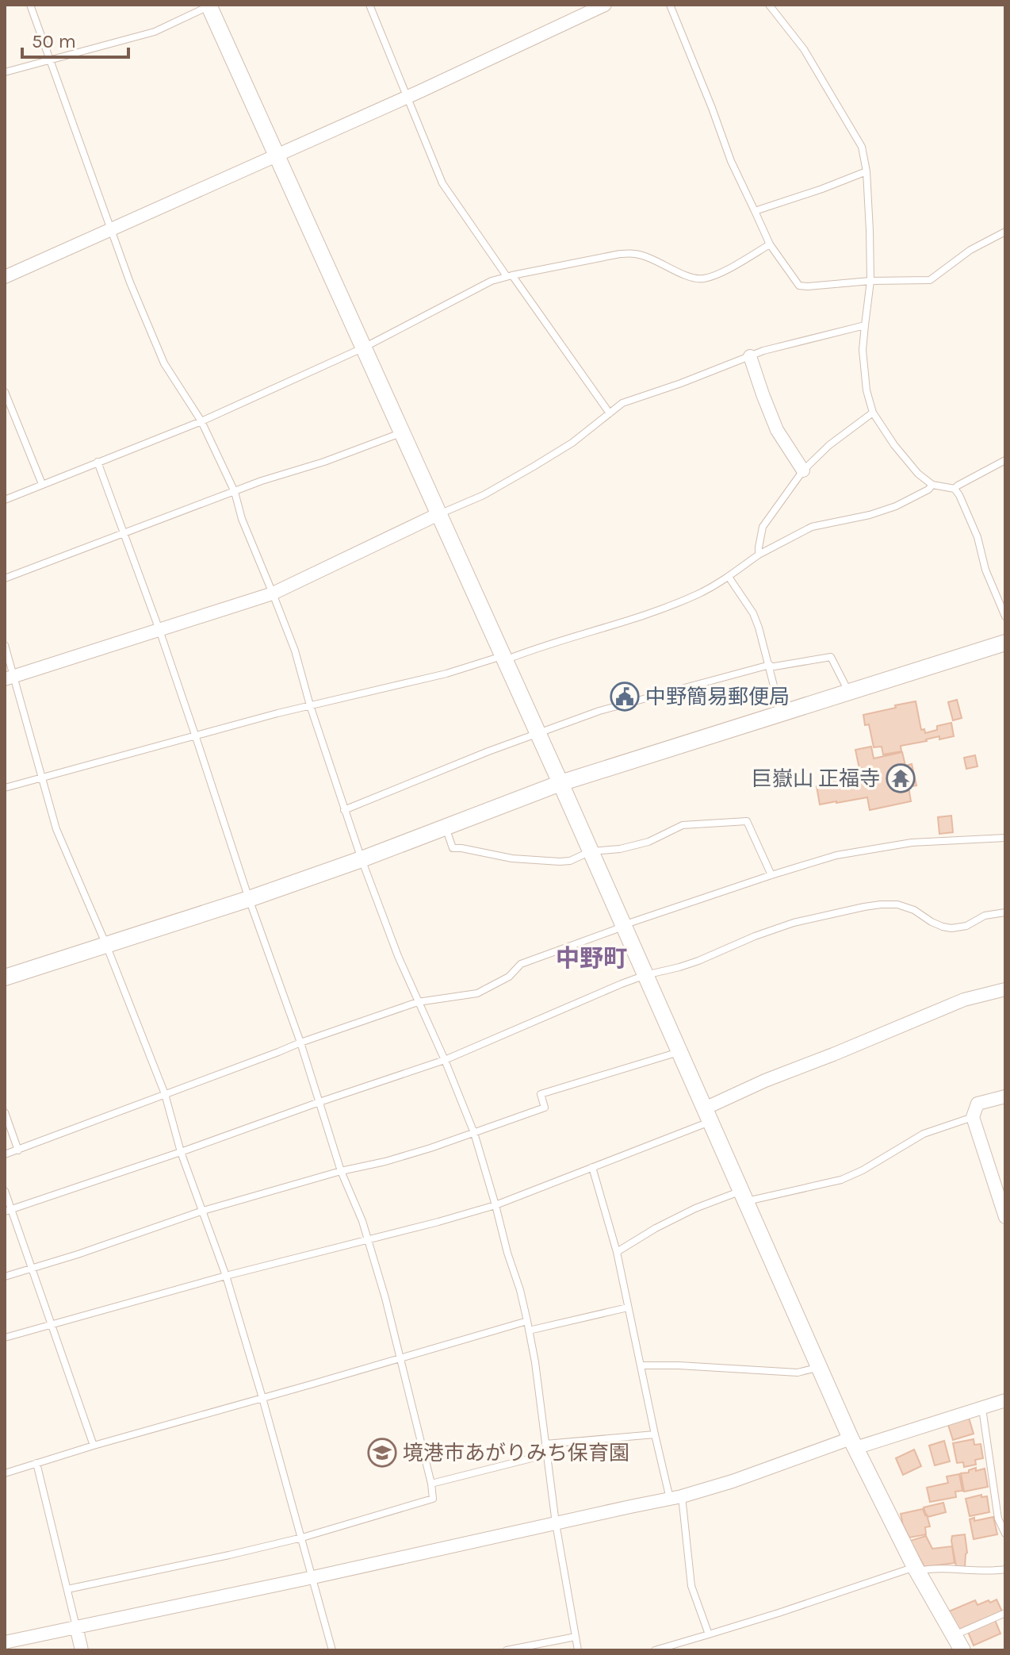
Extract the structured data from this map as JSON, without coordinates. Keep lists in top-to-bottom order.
{
  "districts": ["中野町"],
  "places": {
    "public building": ["中野簡易郵便局"],
    "temple": ["巨嶽山 正福寺"],
    "school or university": ["境港市あがりみち保育園"]
  },
  "scale_bar": "50 m"
}
